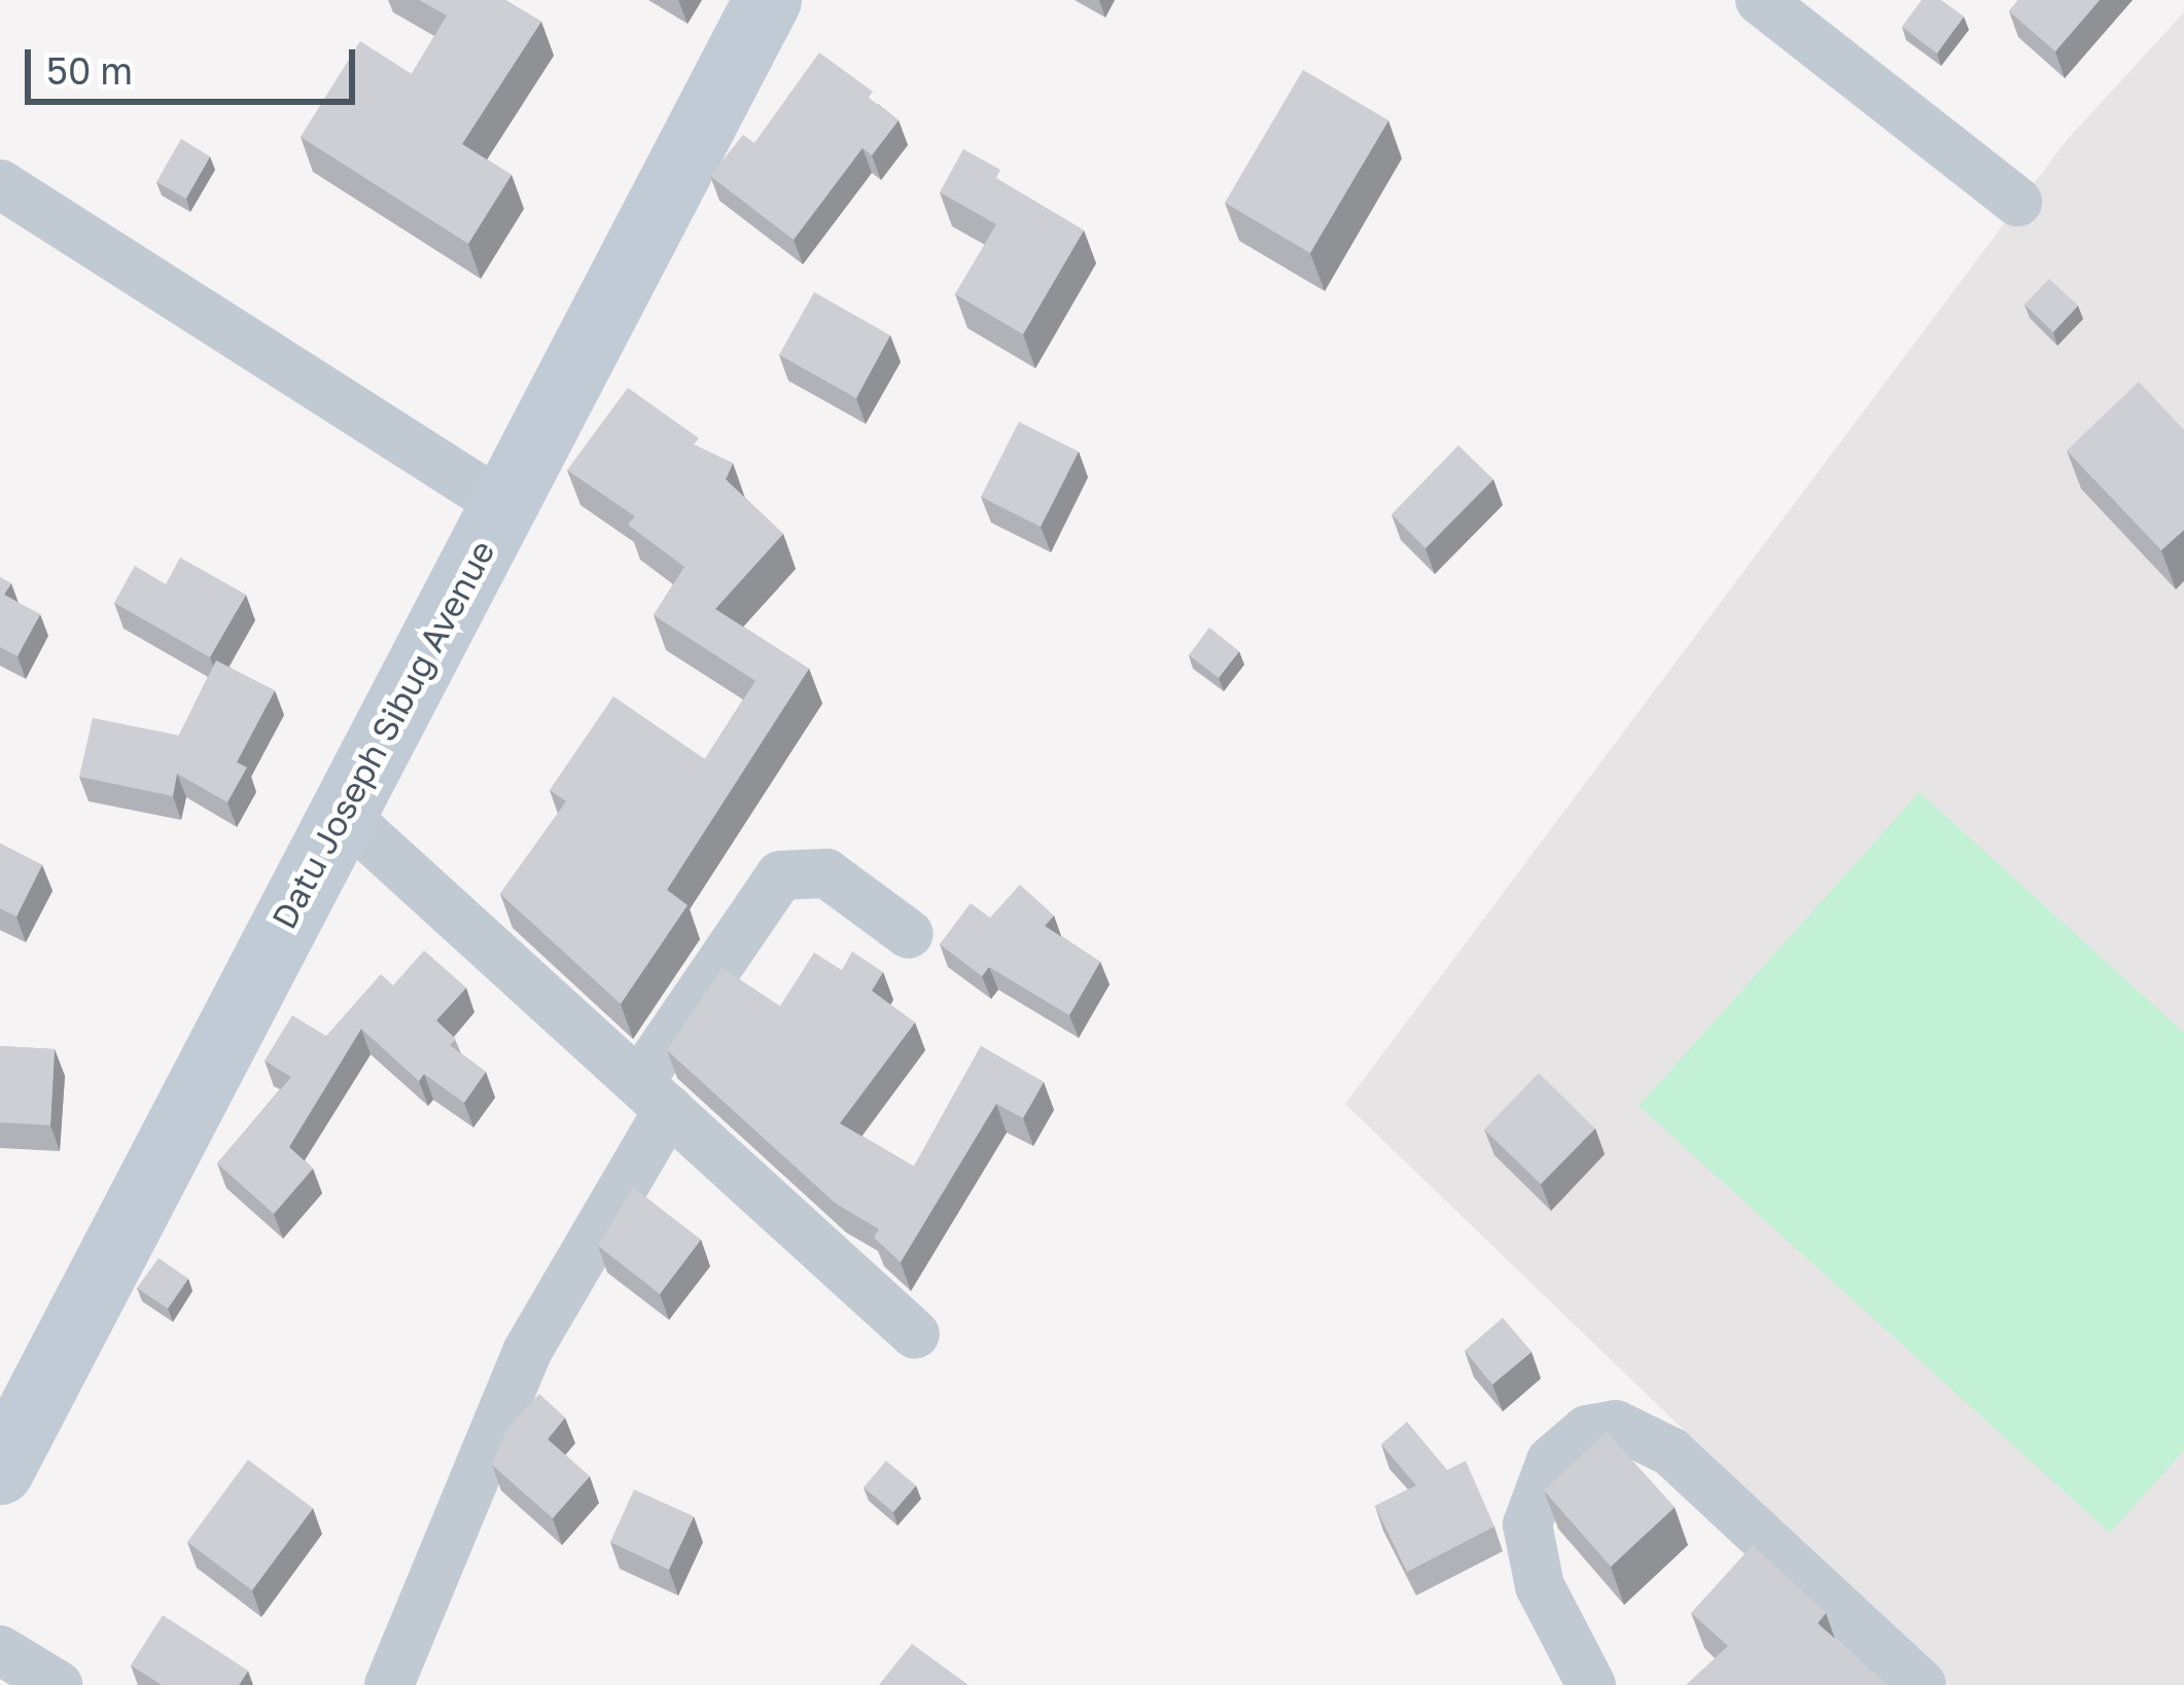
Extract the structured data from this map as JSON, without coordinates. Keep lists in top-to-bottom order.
{
  "streets": {
    "main road": ["Datu Joseph Sibug Avenue"]
  },
  "scale_bar": "50 m"
}
